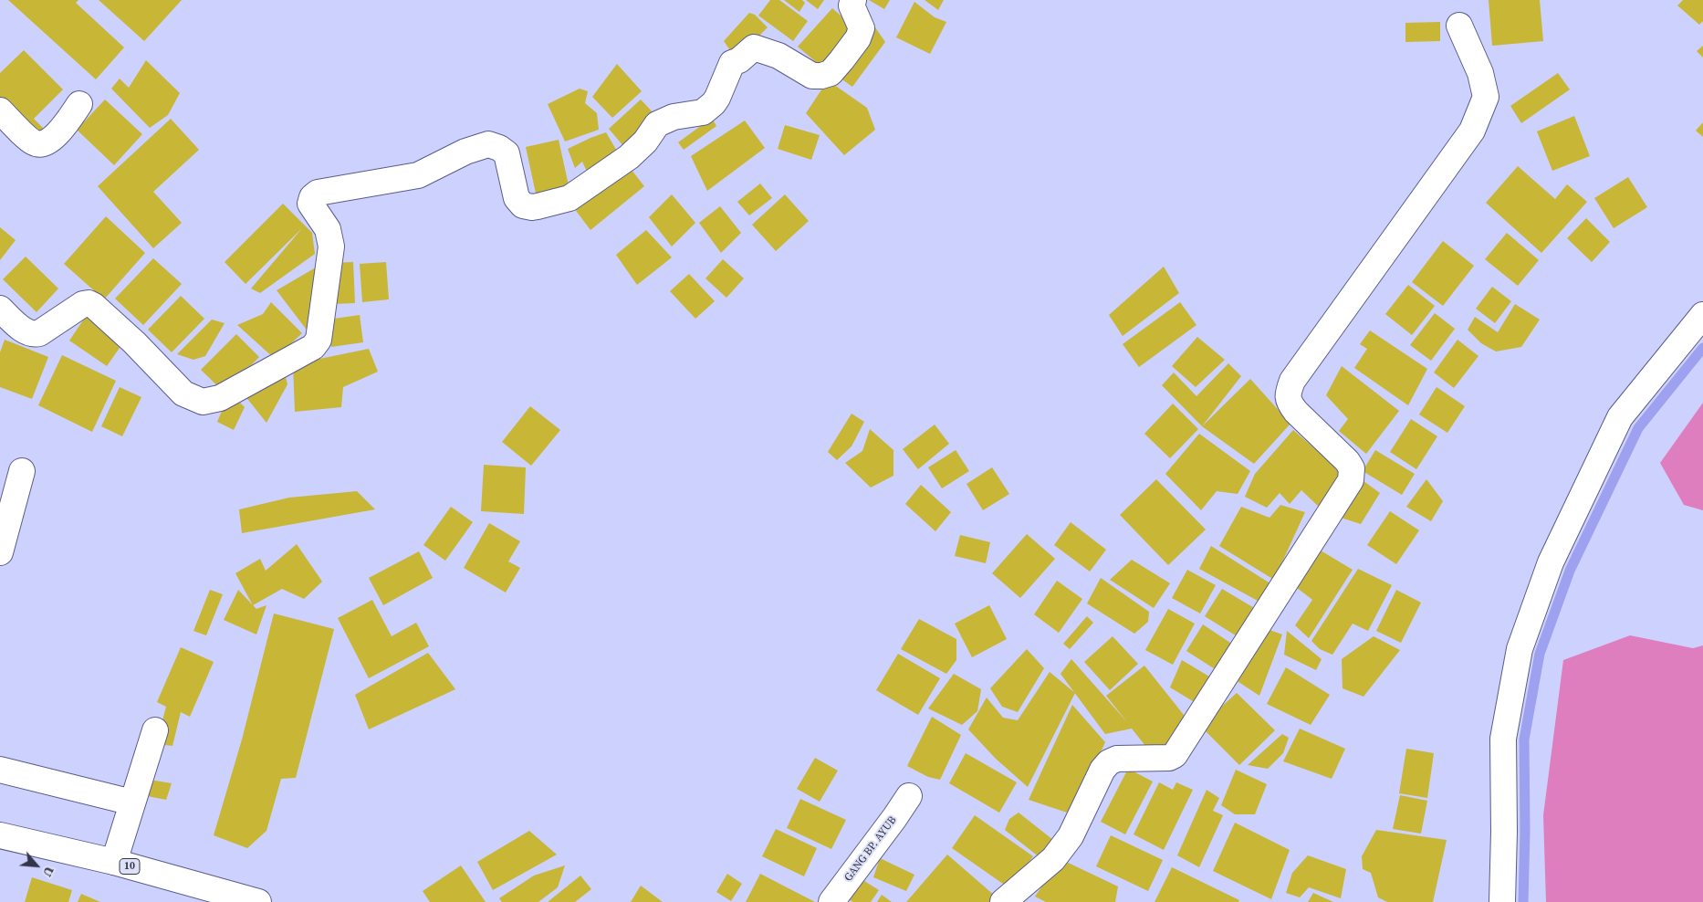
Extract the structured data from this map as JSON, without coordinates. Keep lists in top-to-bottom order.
{
  "streets": {
    "main road": ["GANG BP. AYUB", "10"]
  },
  "north": "bottom right"
}
